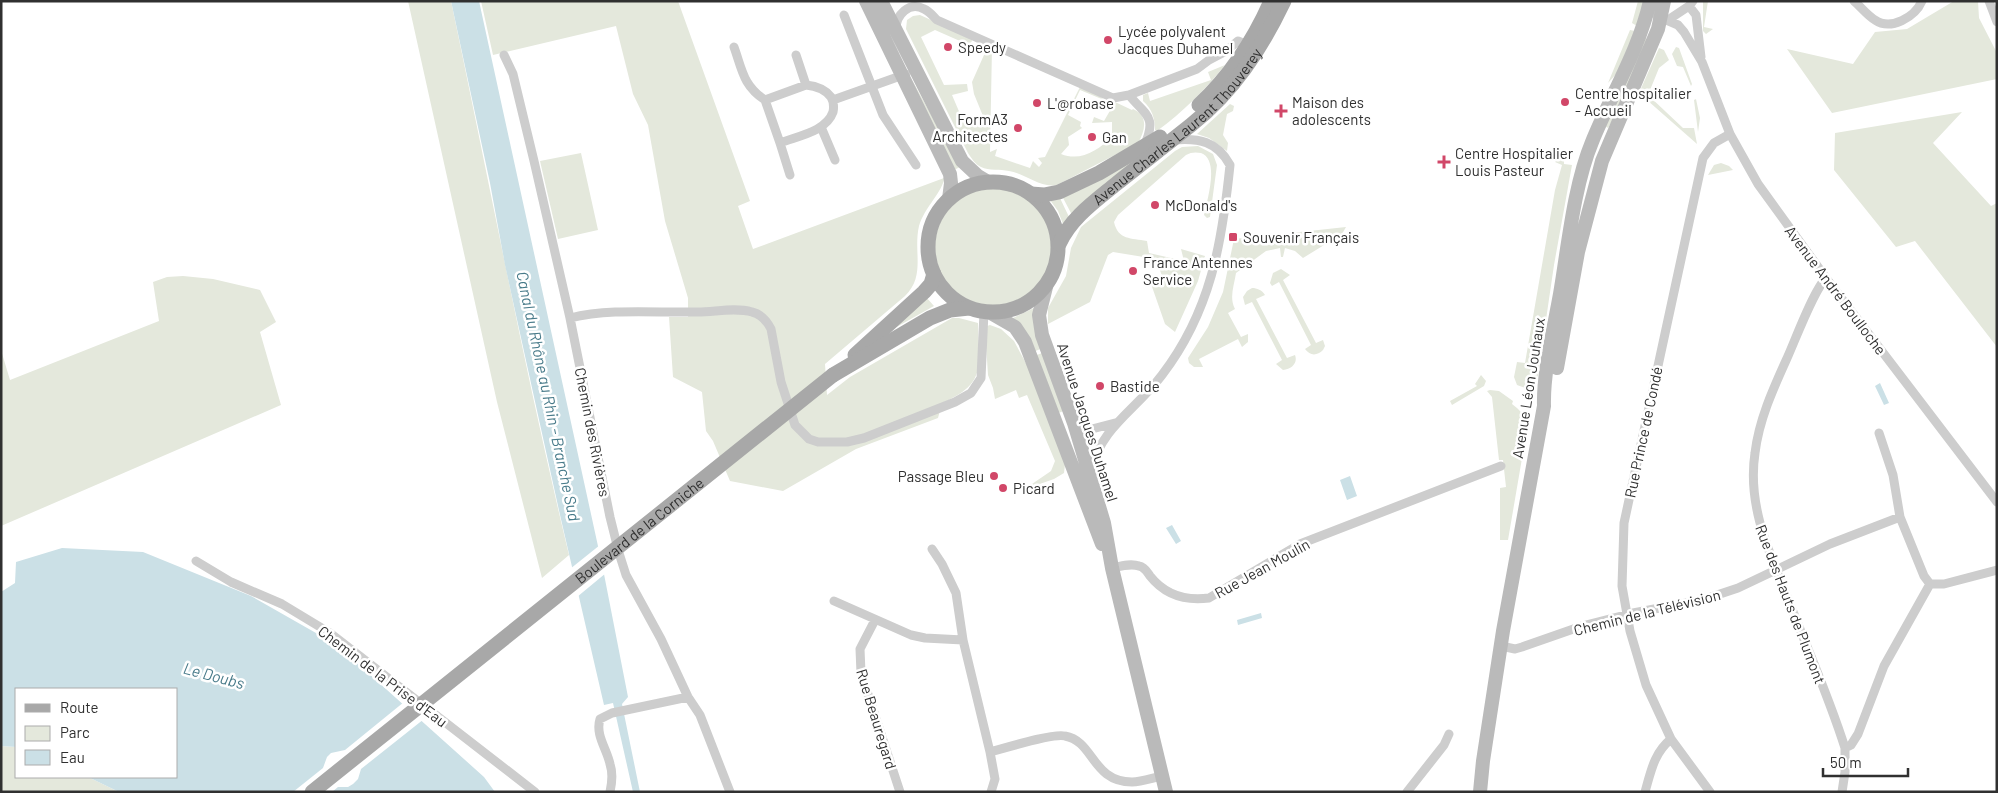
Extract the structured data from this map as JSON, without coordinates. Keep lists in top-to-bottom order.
{
  "streets": {
    "main road": [
      "Avenue Charles Laurent Thouverey",
      "Avenue Léon Jouhaux",
      "Avenue Jacques Duhamel",
      "Boulevard de la Corniche"
    ],
    "street": [
      "Avenue André Boulloche",
      "Chemin des Rivières",
      "Rue Prince de Condé",
      "Rue Jean Moulin",
      "Rue des Hauts de Plumont",
      "Chemin de la Télévision",
      "Chemin de la Prise d'Eau",
      "Rue Beauregard"
    ]
  },
  "crossings": [
    ["Avenue Charles Laurent Thouverey", "Avenue Jacques Duhamel"],
    ["Avenue Charles Laurent Thouverey", "Boulevard de la Corniche"],
    ["Avenue André Boulloche", "Rue Prince de Condé"],
    ["Avenue André Boulloche", "Rue des Hauts de Plumont"],
    ["Avenue Léon Jouhaux", "Chemin de la Télévision"],
    ["Avenue Jacques Duhamel", "Boulevard de la Corniche"],
    ["Avenue Jacques Duhamel", "Rue Jean Moulin"],
    ["Rue Prince de Condé", "Chemin de la Télévision"],
    ["Rue des Hauts de Plumont", "Chemin de la Télévision"]
  ],
  "water": ["Canal du Rhône au Rhin - Branche Sud", "Le Doubs"],
  "places": {
    "other": [
      "Lycée polyvalent Jacques Duhamel",
      "Speedy",
      "Centre hospitalier - Accueil",
      "L'@robase",
      "FormA3 Architectes",
      "Gan",
      "McDonald's",
      "France Antennes Service",
      "Bastide",
      "Passage Bleu",
      "Picard"
    ],
    "health": ["Maison des adolescents", "Centre Hospitalier Louis Pasteur"],
    "transit": ["Souvenir Français"]
  },
  "legend": ["Route", "Parc", "Eau"],
  "scale_bar": "50 m"
}
